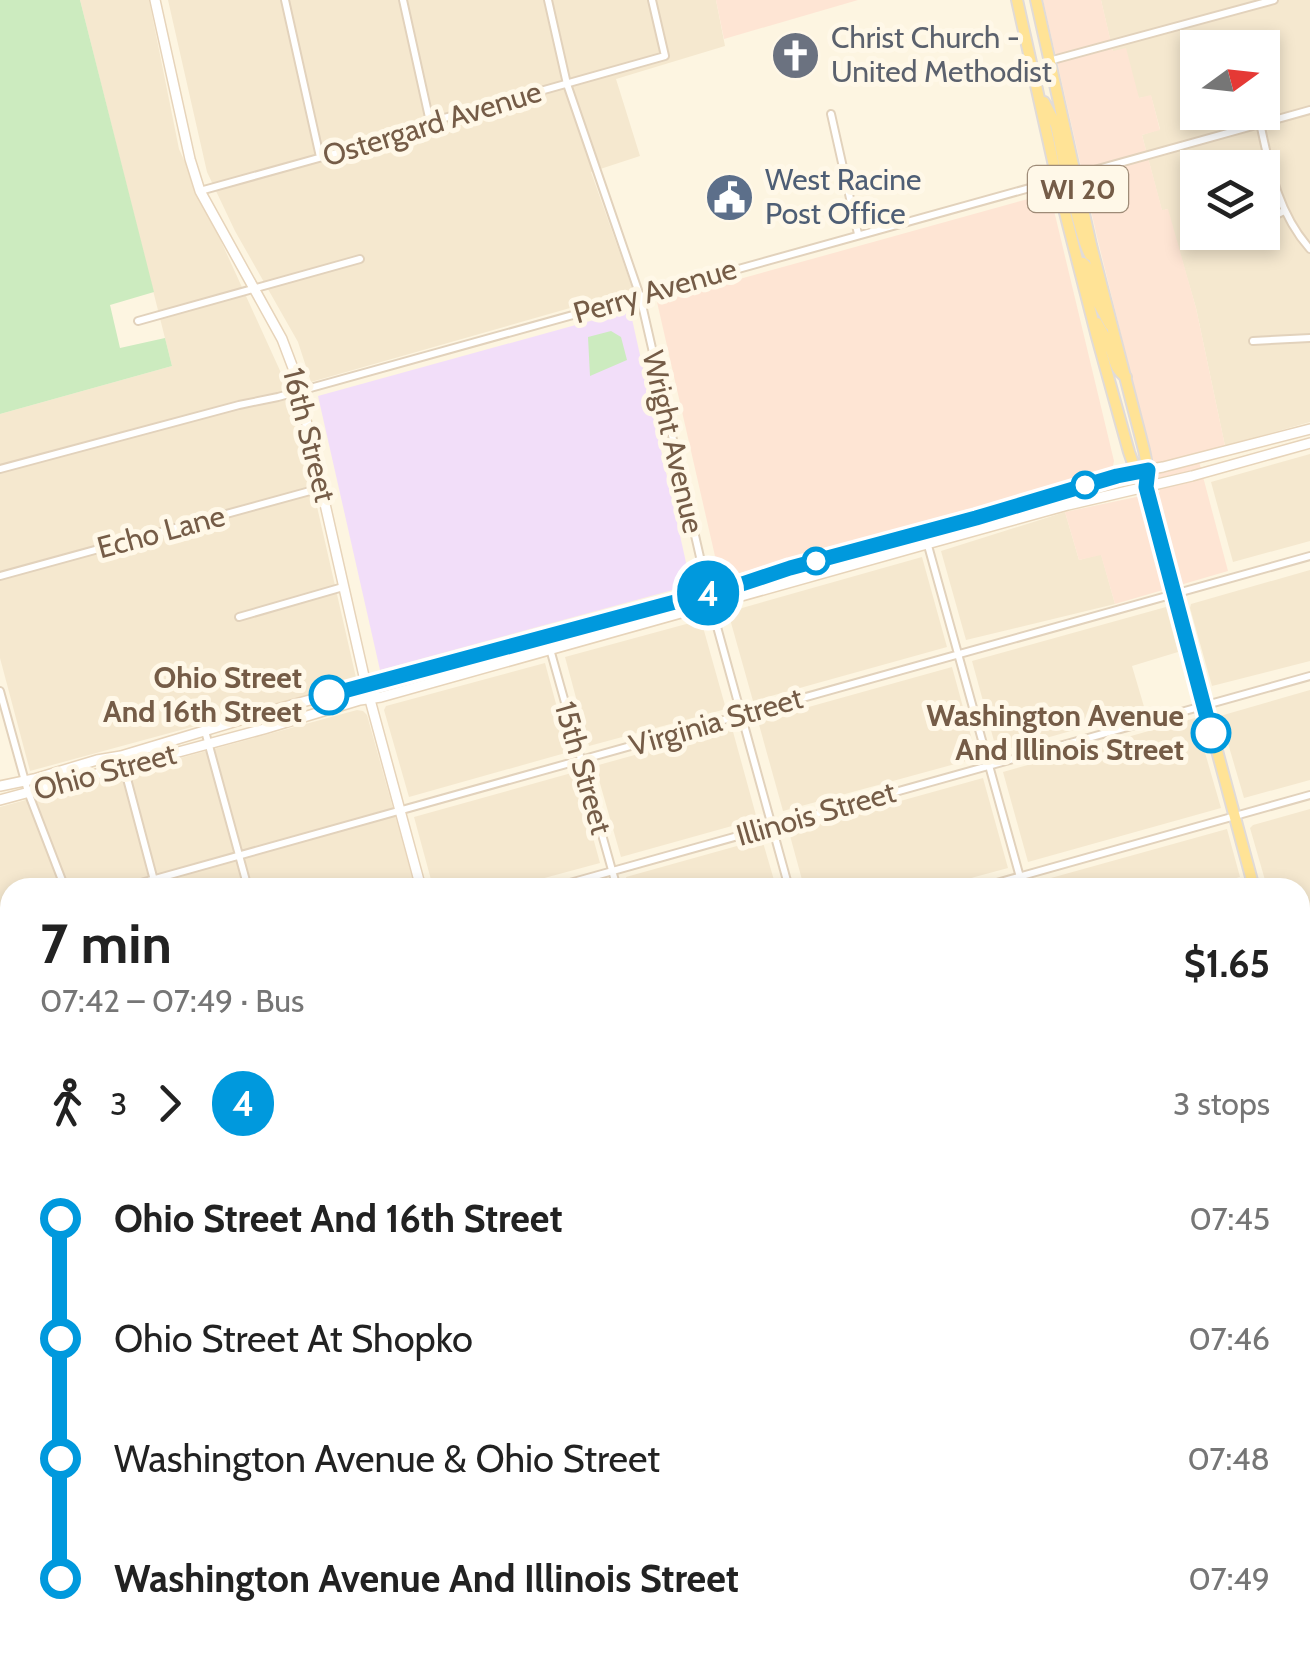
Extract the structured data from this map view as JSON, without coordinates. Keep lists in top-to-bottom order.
{
  "streets": {
    "main road": ["WI 20"],
    "street": [
      "Ostergard Avenue",
      "Perry Avenue",
      "16th Street",
      "Wright Avenue",
      "Echo Lane",
      "Virginia Street",
      "15th Street",
      "Ohio Street",
      "Illinois Street"
    ]
  },
  "crossings": [
    ["Ostergard Avenue", "16th Street"],
    ["Ostergard Avenue", "Wright Avenue"],
    ["WI 20", "Perry Avenue"],
    ["WI 20", "Virginia Street"],
    ["WI 20", "Ohio Street"],
    ["WI 20", "Illinois Street"],
    ["Perry Avenue", "16th Street"],
    ["Perry Avenue", "Wright Avenue"],
    ["16th Street", "Echo Lane"],
    ["16th Street", "Virginia Street"],
    ["16th Street", "Ohio Street"],
    ["Wright Avenue", "Virginia Street"],
    ["Wright Avenue", "Ohio Street"],
    ["Wright Avenue", "Illinois Street"],
    ["Virginia Street", "15th Street"],
    ["15th Street", "Ohio Street"],
    ["15th Street", "Illinois Street"]
  ],
  "places": {
    "church": ["Christ Church - United Methodist"],
    "public building": ["West Racine Post Office"],
    "other": ["Ohio Street And 16th Street", "Washington Avenue And Illinois Street"]
  },
  "lines": ["bus line 4"],
  "north": "right",
  "page": {
    "on_map": "4",
    "heading": ["7 min", "07:42 – 07:49 · Bus", "$1.65"],
    "legs": ["3", "4", "3 stops"],
    "list": [
      {
        "name": "Ohio Street And 16th Street",
        "value": "07:45"
      },
      {
        "name": "Ohio Street At Shopko",
        "value": "07:46"
      },
      {
        "name": "Washington Avenue & Ohio Street",
        "value": "07:48"
      },
      {
        "name": "Washington Avenue And Illinois Street",
        "value": "07:49"
      }
    ]
  }
}
